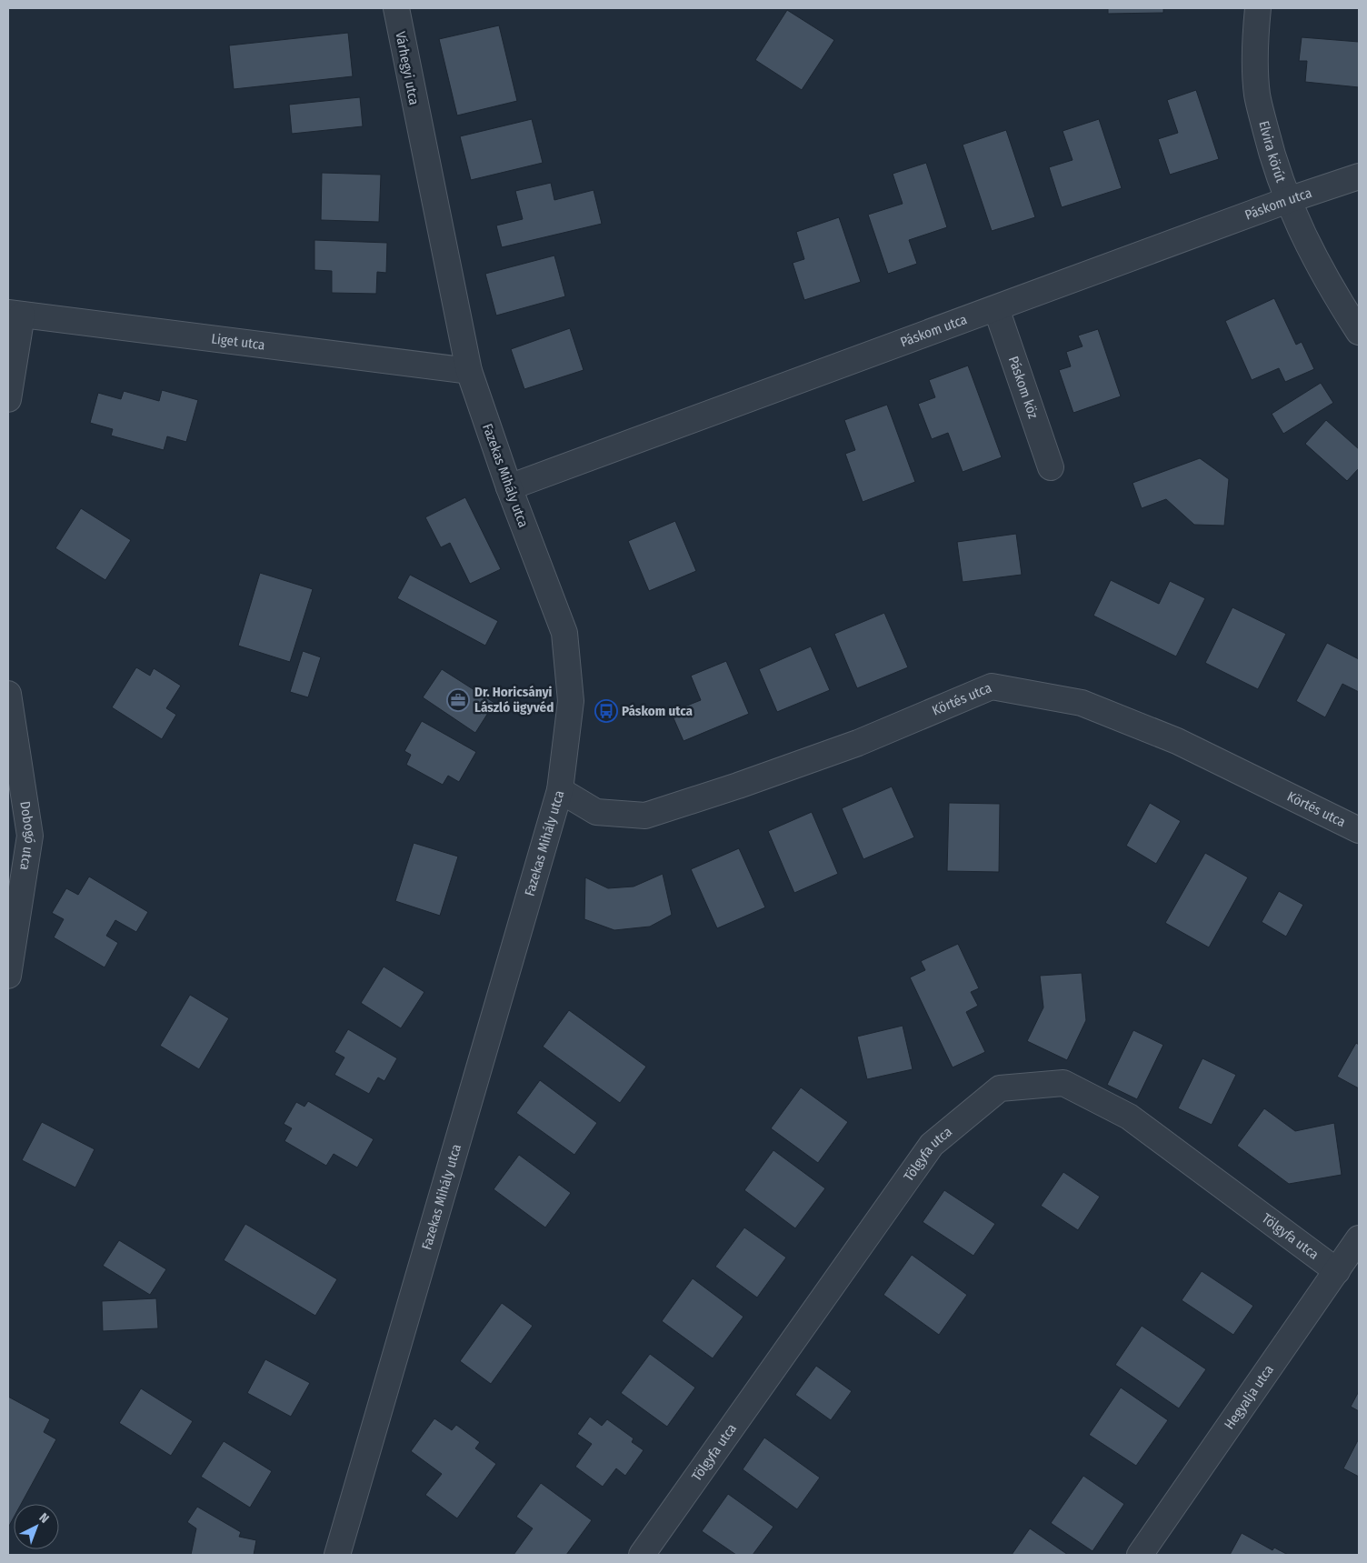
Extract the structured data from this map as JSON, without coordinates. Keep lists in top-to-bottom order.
{
  "streets": {
    "street": [
      "Várhegyi utca",
      "Elvira körút",
      "Páskom utca",
      "Liget utca",
      "Páskom köz",
      "Fazekas Mihály utca",
      "Körtés utca",
      "Dobogó utca",
      "Tölgyfa utca",
      "Hegyalja utca"
    ]
  },
  "crossings": [
    ["Várhegyi utca", "Fazekas Mihály utca"],
    ["Elvira körút", "Páskom utca"],
    ["Páskom utca", "Páskom köz"],
    ["Páskom utca", "Fazekas Mihály utca"],
    ["Liget utca", "Fazekas Mihály utca"],
    ["Fazekas Mihály utca", "Körtés utca"],
    ["Tölgyfa utca", "Hegyalja utca"]
  ],
  "places": {
    "office": ["Dr. Horicsányi László ügyvéd"],
    "bus stop": ["Páskom utca"]
  },
  "north": "top right"
}
